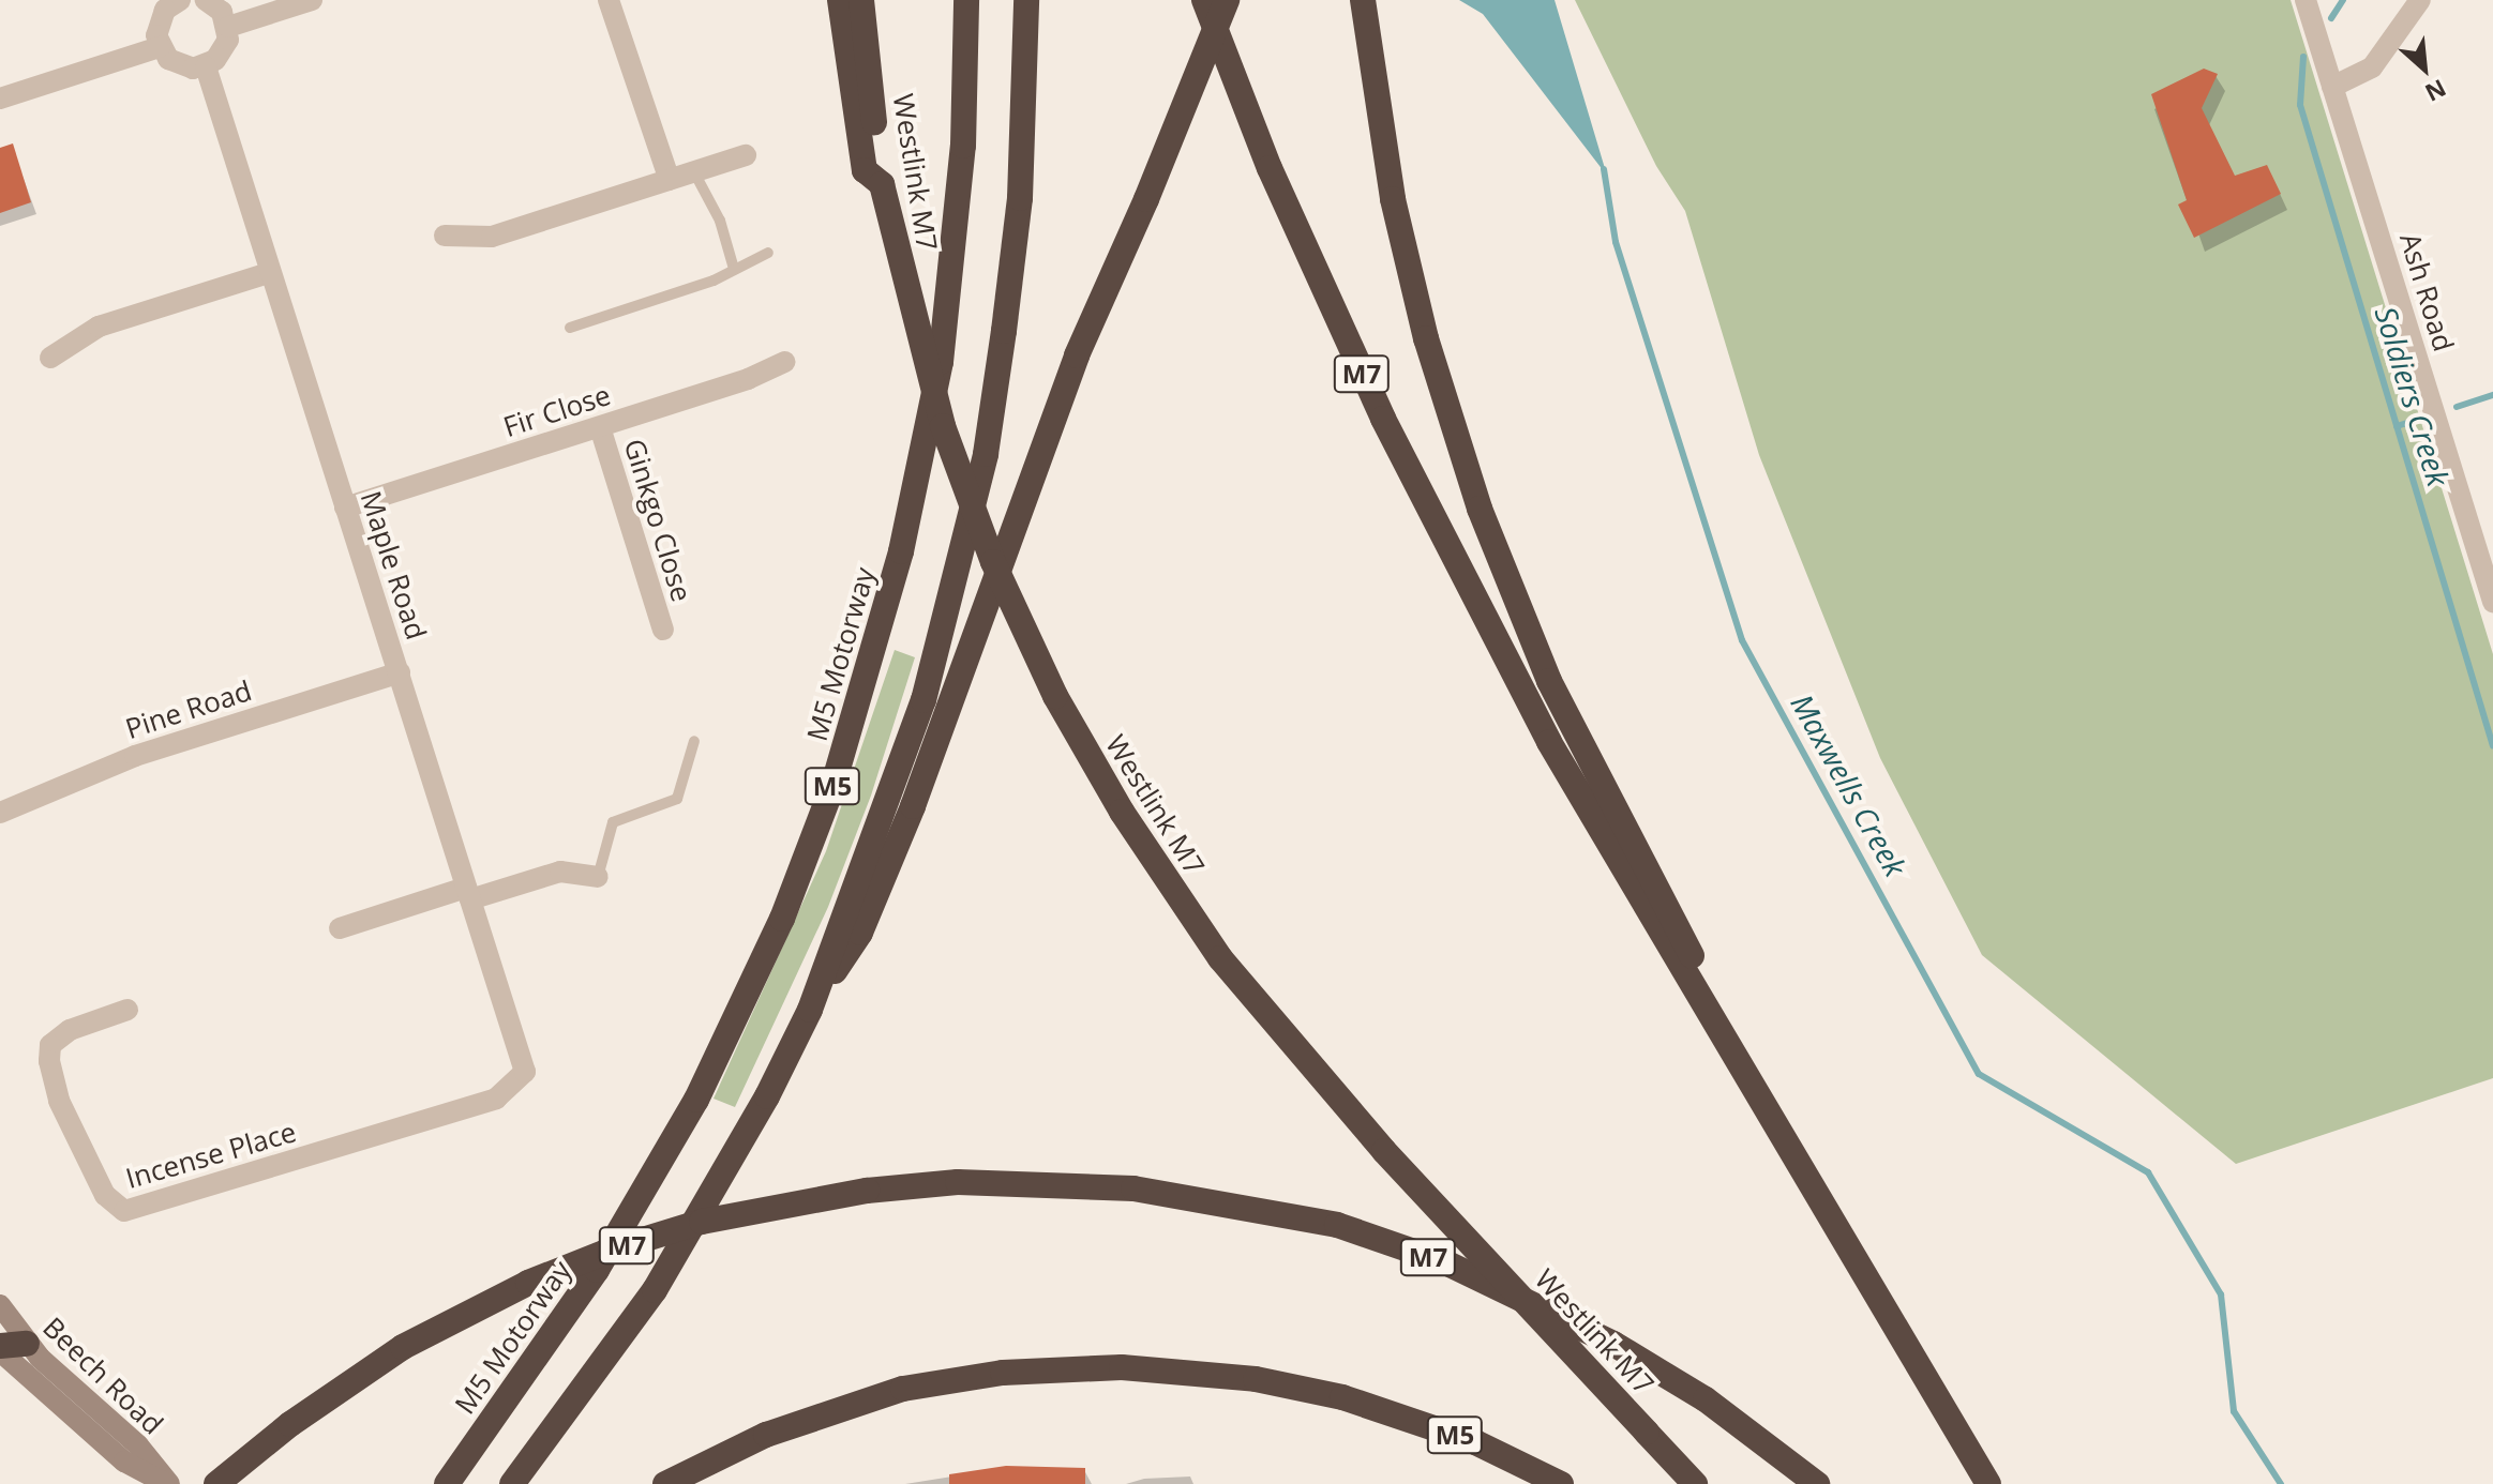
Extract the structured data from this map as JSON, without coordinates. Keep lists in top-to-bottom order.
{
  "streets": {
    "highway": [
      "Westlink M7",
      "M7",
      "M5 Motorway",
      "M5"
    ],
    "main road": ["Beech Road"],
    "street": [
      "Ash Road",
      "Fir Close",
      "Ginkgo Close",
      "Maple Road",
      "Pine Road",
      "Incense Place"
    ]
  },
  "crossings": [
    ["Fir Close", "Ginkgo Close"],
    ["Fir Close", "Maple Road"],
    ["Maple Road", "Pine Road"],
    ["Maple Road", "Incense Place"]
  ],
  "water": ["Soldiers Creek", "Maxwells Creek"],
  "north": "bottom right"
}
